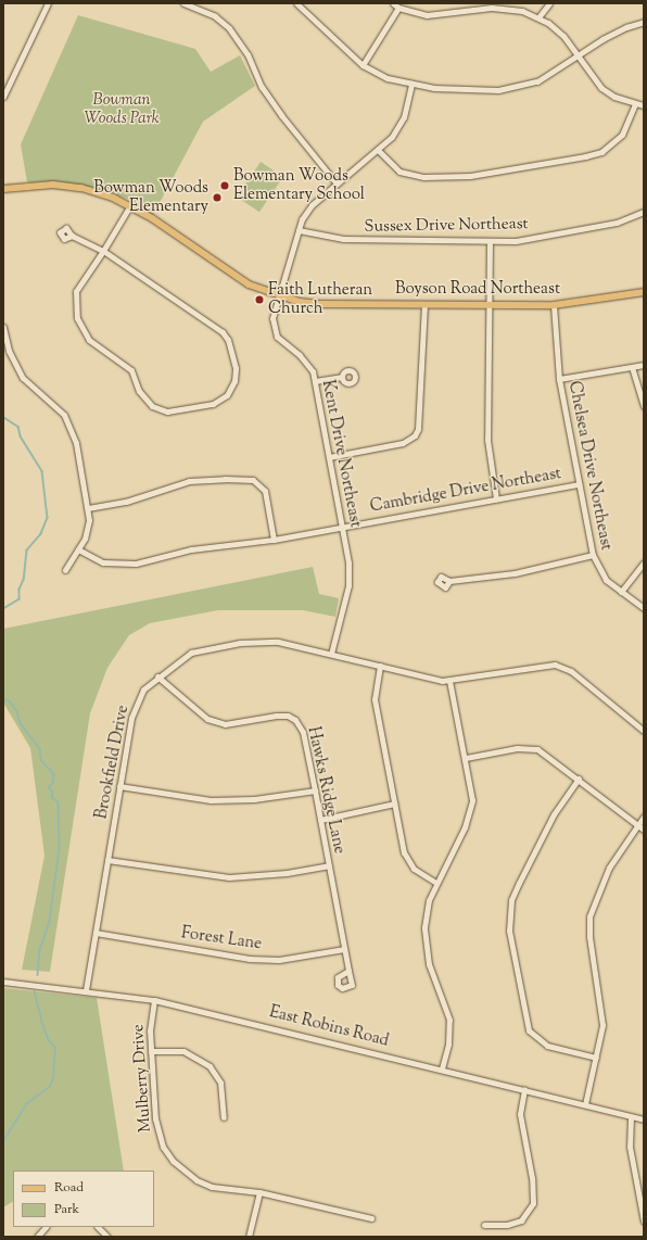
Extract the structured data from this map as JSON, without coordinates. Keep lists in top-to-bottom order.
{
  "streets": {
    "main road": ["Boyson Road Northeast"],
    "street": [
      "Sussex Drive Northeast",
      "Kent Drive Northeast",
      "Chelsea Drive Northeast",
      "Cambridge Drive Northeast",
      "Brookfield Drive",
      "Hawks Ridge Lane",
      "Forest Lane",
      "East Robins Road",
      "Mulberry Drive"
    ]
  },
  "crossings": [
    ["Sussex Drive Northeast", "Kent Drive Northeast"],
    ["Boyson Road Northeast", "Kent Drive Northeast"],
    ["Boyson Road Northeast", "Chelsea Drive Northeast"],
    ["Kent Drive Northeast", "Cambridge Drive Northeast"],
    ["Kent Drive Northeast", "Brookfield Drive"],
    ["Chelsea Drive Northeast", "Cambridge Drive Northeast"],
    ["Brookfield Drive", "Hawks Ridge Lane"],
    ["Brookfield Drive", "Forest Lane"],
    ["Brookfield Drive", "East Robins Road"],
    ["Hawks Ridge Lane", "Forest Lane"],
    ["East Robins Road", "Mulberry Drive"]
  ],
  "parks": ["Bowman Woods Park"],
  "places": ["Bowman Woods Elementary School", "Bowman Woods Elementary", "Faith Lutheran Church"],
  "legend": ["Road", "Park"]
}
